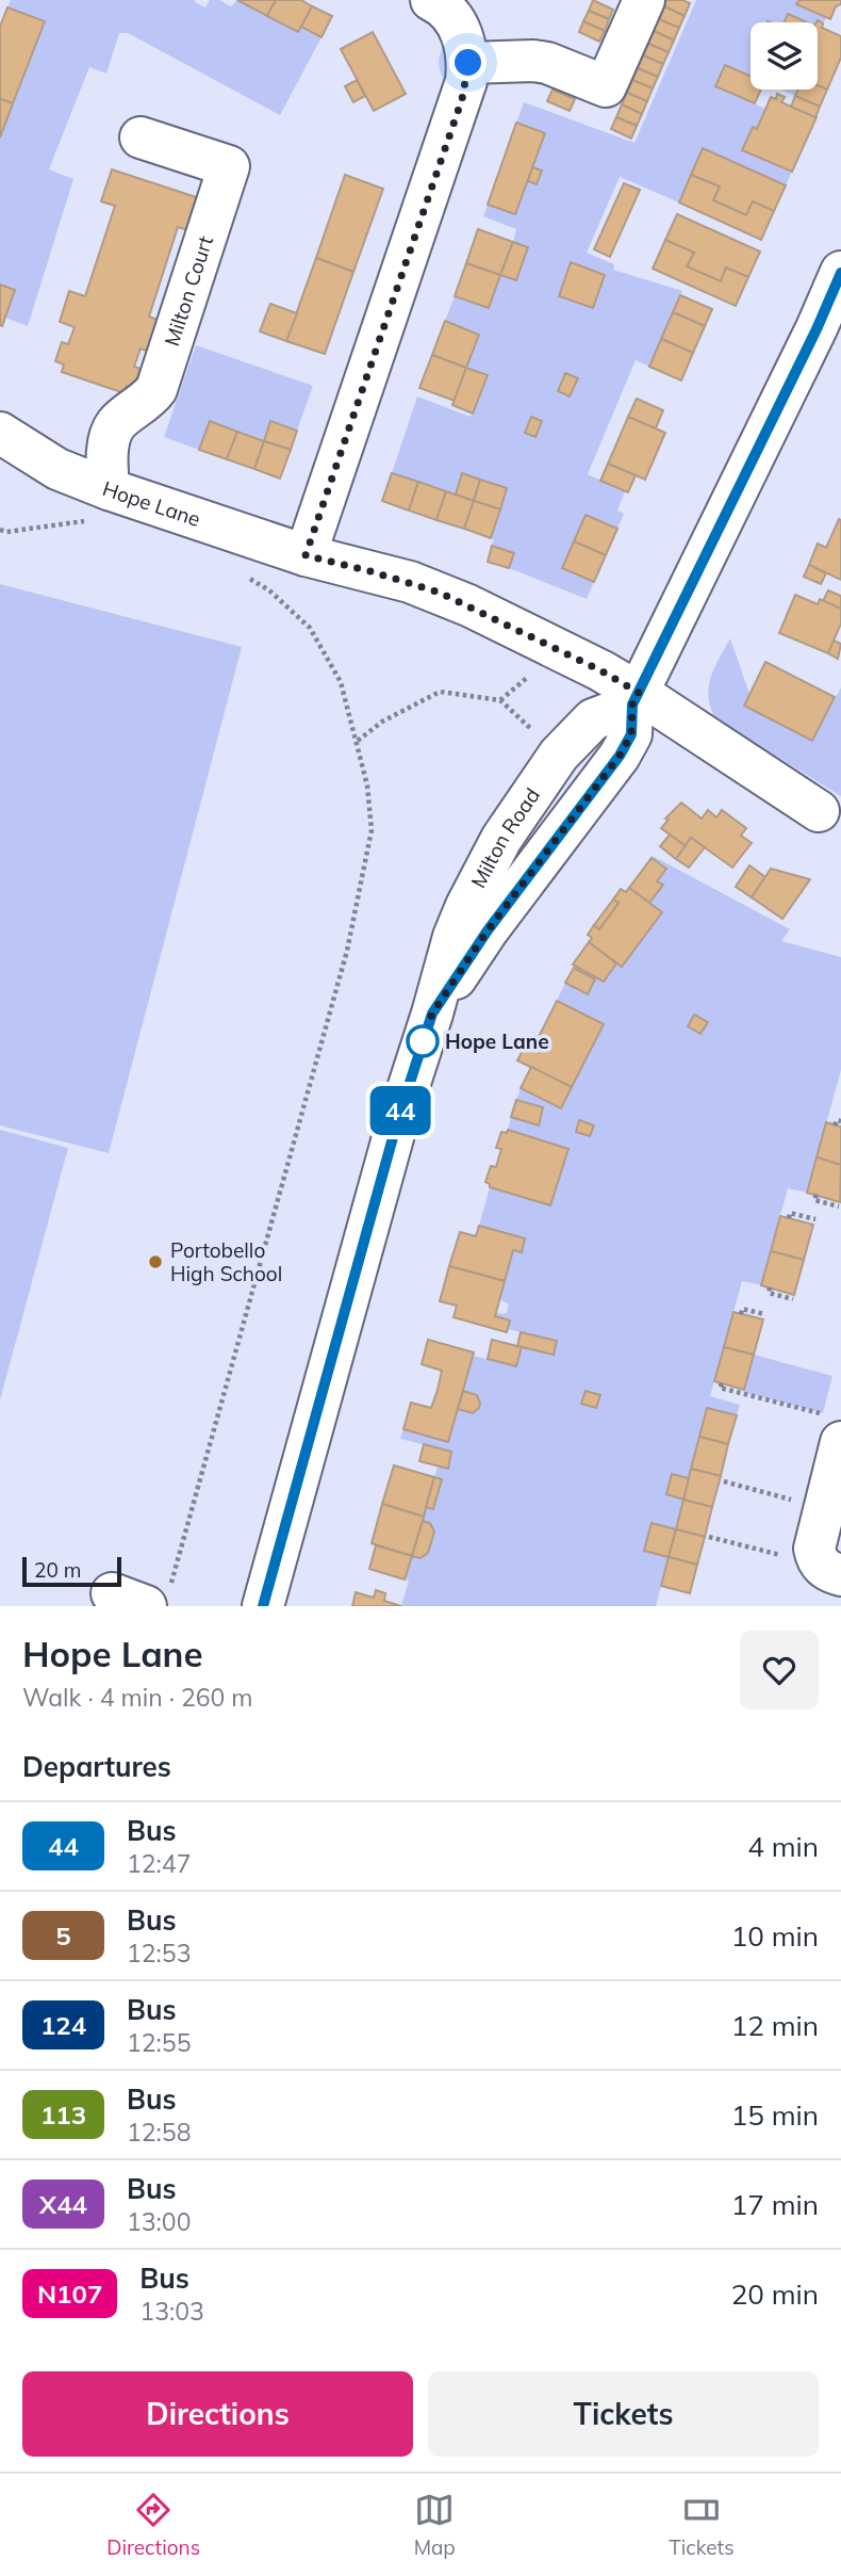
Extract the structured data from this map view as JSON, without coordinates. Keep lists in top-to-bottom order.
{
  "streets": {
    "street": ["Milton Court", "Hope Lane", "Milton Road"]
  },
  "crossings": [
    ["Milton Court", "Hope Lane"],
    ["Hope Lane", "Milton Road"]
  ],
  "places": ["Hope Lane", "Portobello High School"],
  "lines": ["bus line 44"],
  "scale_bar": "20 m",
  "page": {
    "on_map": "44",
    "scale": "20 m",
    "heading": [
      ["Hope Lane", "Walk · 4 min · 260 m"],
      "Departures"
    ],
    "list": [
      {
        "mark": "44",
        "name": "Bus",
        "note": "12:47",
        "value": "4 min"
      },
      {
        "mark": "5",
        "name": "Bus",
        "note": "12:53",
        "value": "10 min"
      },
      {
        "mark": "124",
        "name": "Bus",
        "note": "12:55",
        "value": "12 min"
      },
      {
        "mark": "113",
        "name": "Bus",
        "note": "12:58",
        "value": "15 min"
      },
      {
        "mark": "X44",
        "name": "Bus",
        "note": "13:00",
        "value": "17 min"
      },
      {
        "mark": "N107",
        "name": "Bus",
        "note": "13:03",
        "value": "20 min"
      }
    ],
    "buttons": ["Directions", "Tickets"],
    "tabs": ["Directions", "Map", "Tickets"]
  }
}
